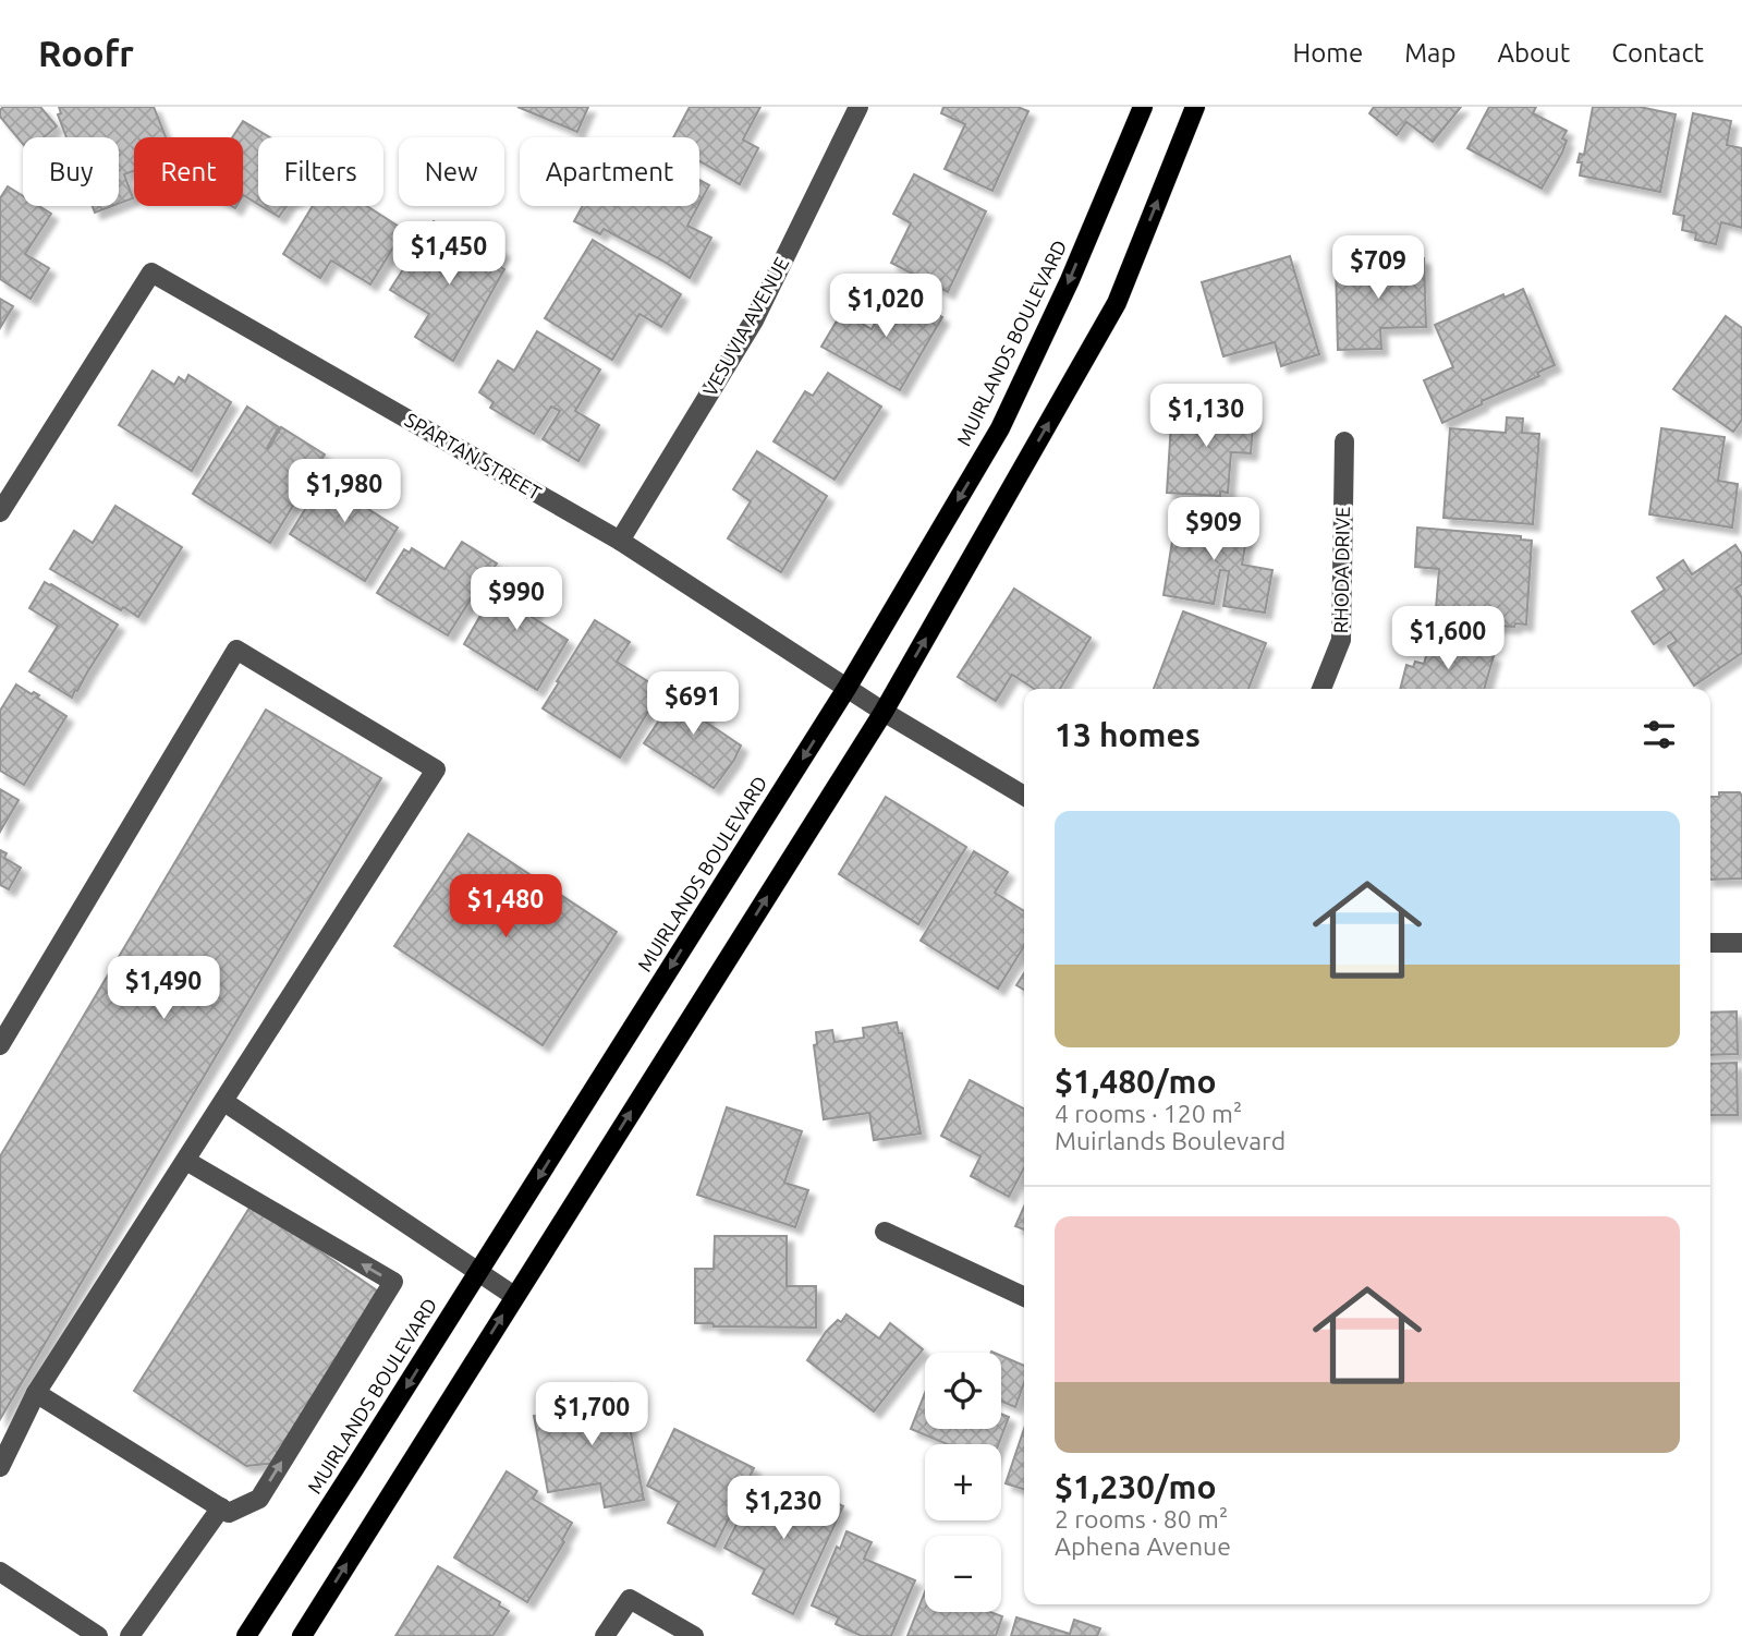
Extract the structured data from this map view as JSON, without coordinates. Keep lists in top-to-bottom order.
{
  "streets": {
    "main road": ["MUIRLANDS BOULEVARD"],
    "street": ["VESUVIA AVENUE", "SPARTAN STREET", "RHODA DRIVE"]
  },
  "crossings": [
    ["VESUVIA AVENUE", "SPARTAN STREET"],
    ["MUIRLANDS BOULEVARD", "SPARTAN STREET"]
  ],
  "page": {
    "header": "Roofr",
    "nav": [
      "Home",
      "Map",
      "About",
      "Contact"
    ],
    "chip": [
      "Buy",
      "Rent",
      "Filters",
      "New",
      "Apartment"
    ],
    "price": [
      "$1,450",
      "$709",
      "$1,020",
      "$1,130",
      "$1,980",
      "$909",
      "$990",
      "$1,600",
      "$691",
      "$1,480",
      "$1,490",
      "$1,700",
      "$1,230"
    ],
    "heading": "13 homes",
    "list": [
      {
        "name": "$1,480/mo",
        "note": "4 rooms · 120 m² · Muirlands Boulevard"
      },
      {
        "name": "$1,230/mo",
        "note": "2 rooms · 80 m² · Aphena Avenue"
      }
    ],
    "map_buttons": ["+", "−"]
  }
}
